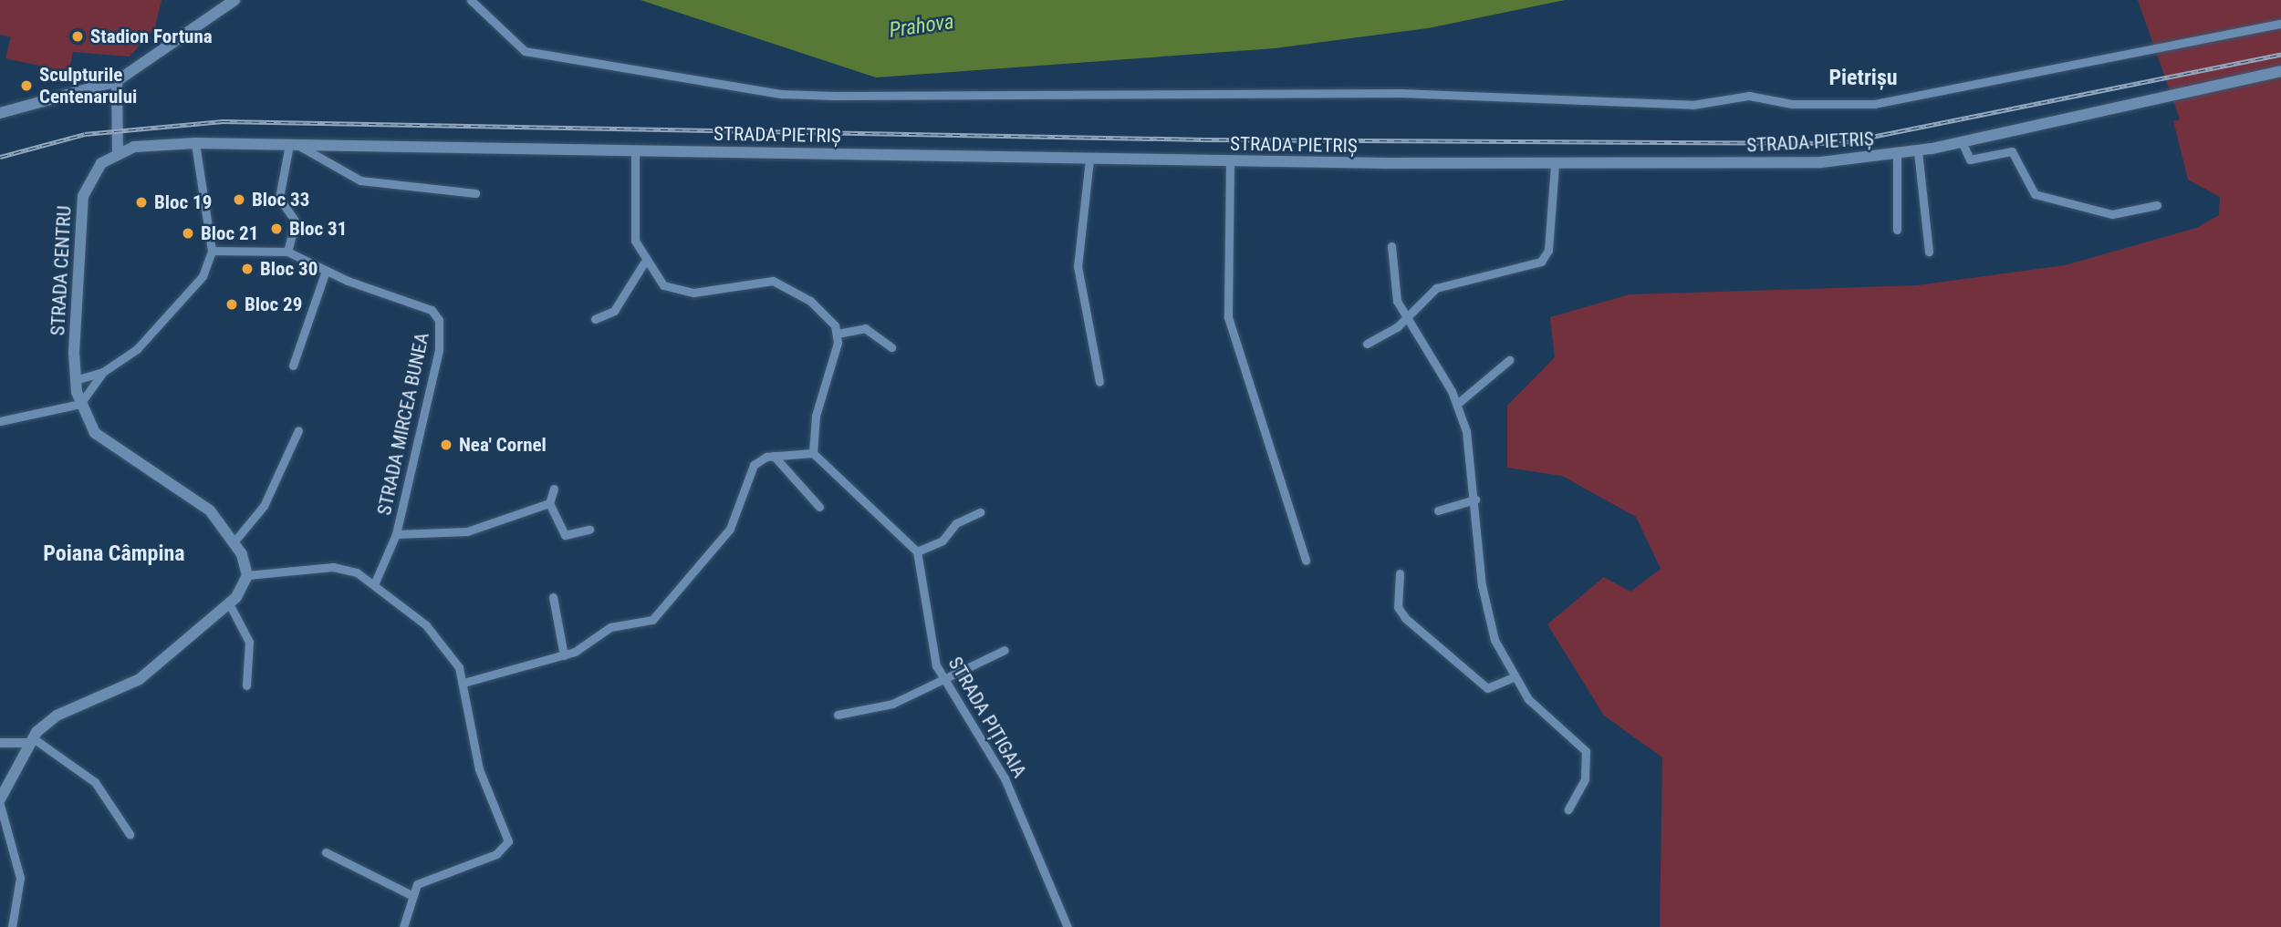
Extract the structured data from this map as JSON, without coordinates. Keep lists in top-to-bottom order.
{
  "streets": {
    "main road": ["STRADA PIETRIȘ", "STRADA CENTRU"],
    "street": ["STRADA MIRCEA BUNEA", "STRADA PIȚIGAIA"]
  },
  "districts": ["Pietrișu", "Poiana Câmpina"],
  "water": ["Prahova"],
  "places": [
    "Stadion Fortuna",
    "Sculpturile Centenarului",
    "Bloc 33",
    "Bloc 19",
    "Bloc 31",
    "Bloc 21",
    "Bloc 30",
    "Bloc 29",
    "Nea' Cornel"
  ]
}
